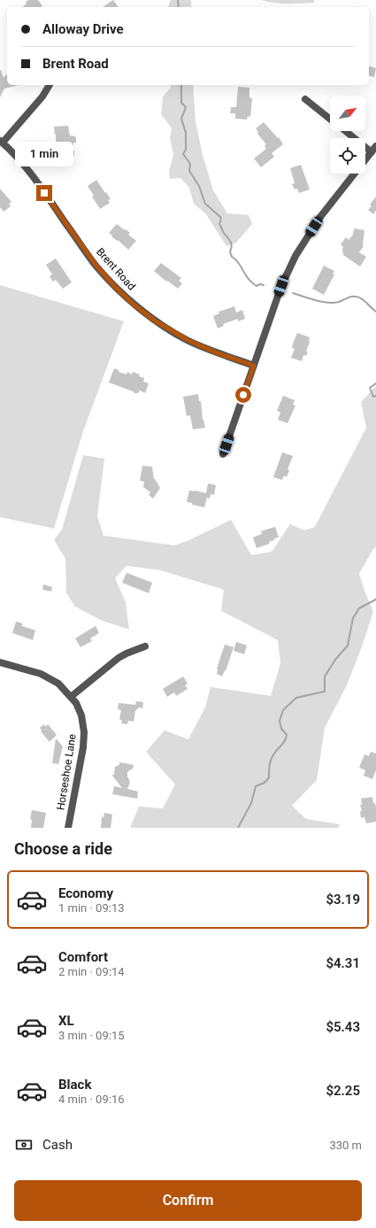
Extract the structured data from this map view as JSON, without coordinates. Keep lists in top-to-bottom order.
{
  "streets": {
    "street": ["Brent Road", "Horseshoe Lane"]
  },
  "north": "top right",
  "page": {
    "banner": ["Alloway Drive", "Brent Road"],
    "bubble": "1 min",
    "heading": "Choose a ride",
    "list": [
      {
        "name": "Economy",
        "note": "1 min · 09:13",
        "value": "$3.19"
      },
      {
        "name": "Comfort",
        "note": "2 min · 09:14",
        "value": "$4.31"
      },
      {
        "name": "XL",
        "note": "3 min · 09:15",
        "value": "$5.43"
      },
      {
        "name": "Black",
        "note": "4 min · 09:16",
        "value": "$2.25"
      }
    ],
    "pay": ["Cash", "330 m"],
    "buttons": "Confirm"
  }
}
